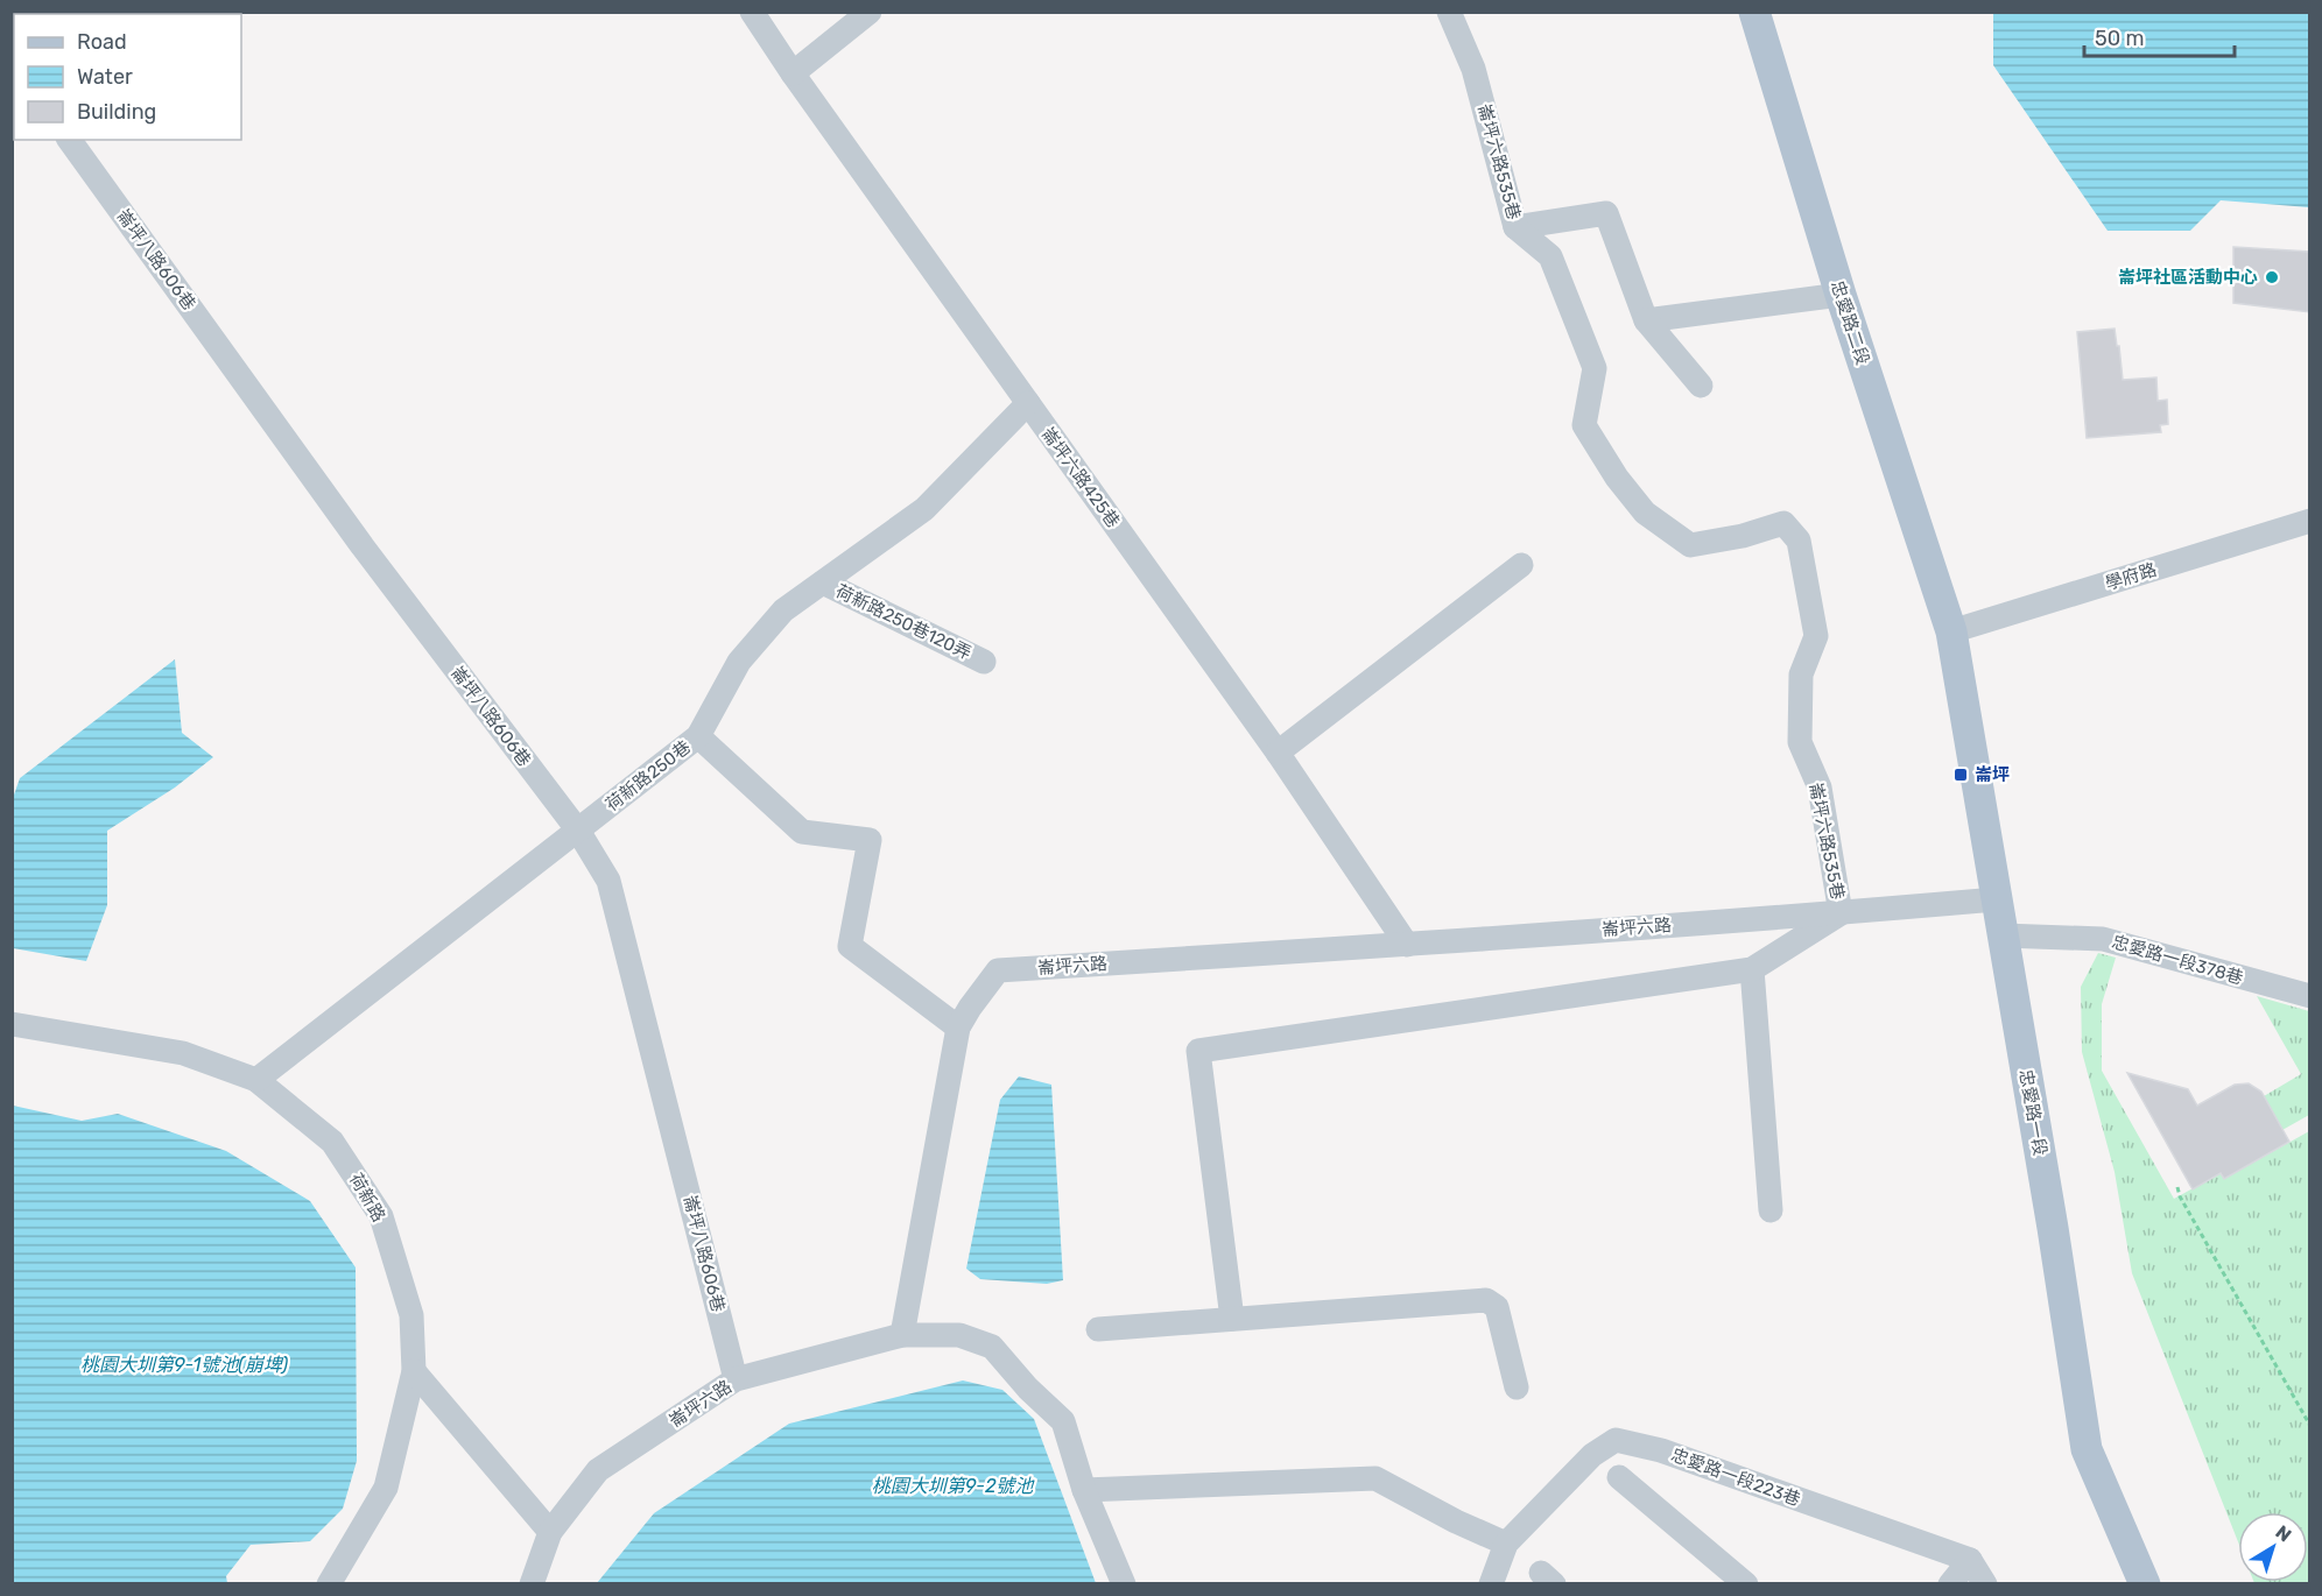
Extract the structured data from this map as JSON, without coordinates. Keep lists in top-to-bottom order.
{
  "streets": {
    "main road": ["忠愛路二段", "忠愛路一段"],
    "street": [
      "崙坪六路535巷",
      "崙坪八路606巷",
      "崙坪六路425巷",
      "學府路",
      "荷新路250巷120弄",
      "荷新路250巷",
      "崙坪六路",
      "忠愛路一段378巷",
      "荷新路",
      "忠愛路一段223巷"
    ]
  },
  "crossings": [
    ["崙坪六路535巷", "崙坪六路"],
    ["崙坪八路606巷", "荷新路250巷"],
    ["崙坪八路606巷", "崙坪六路"],
    ["忠愛路二段", "學府路"],
    ["忠愛路二段", "忠愛路一段"],
    ["崙坪六路425巷", "荷新路250巷"],
    ["崙坪六路425巷", "崙坪六路"],
    ["學府路", "忠愛路一段"],
    ["荷新路250巷120弄", "荷新路250巷"],
    ["荷新路250巷", "荷新路"],
    ["崙坪六路", "忠愛路一段"],
    ["忠愛路一段378巷", "忠愛路一段"]
  ],
  "water": ["桃園大圳第9-1號池(崩埤)", "桃園大圳第9-2號池"],
  "places": {
    "other": ["崙坪社區活動中心"],
    "transit": ["崙坪"]
  },
  "legend": ["Road", "Water", "Building"],
  "scale_bar": "50 m",
  "north": "top right"
}
